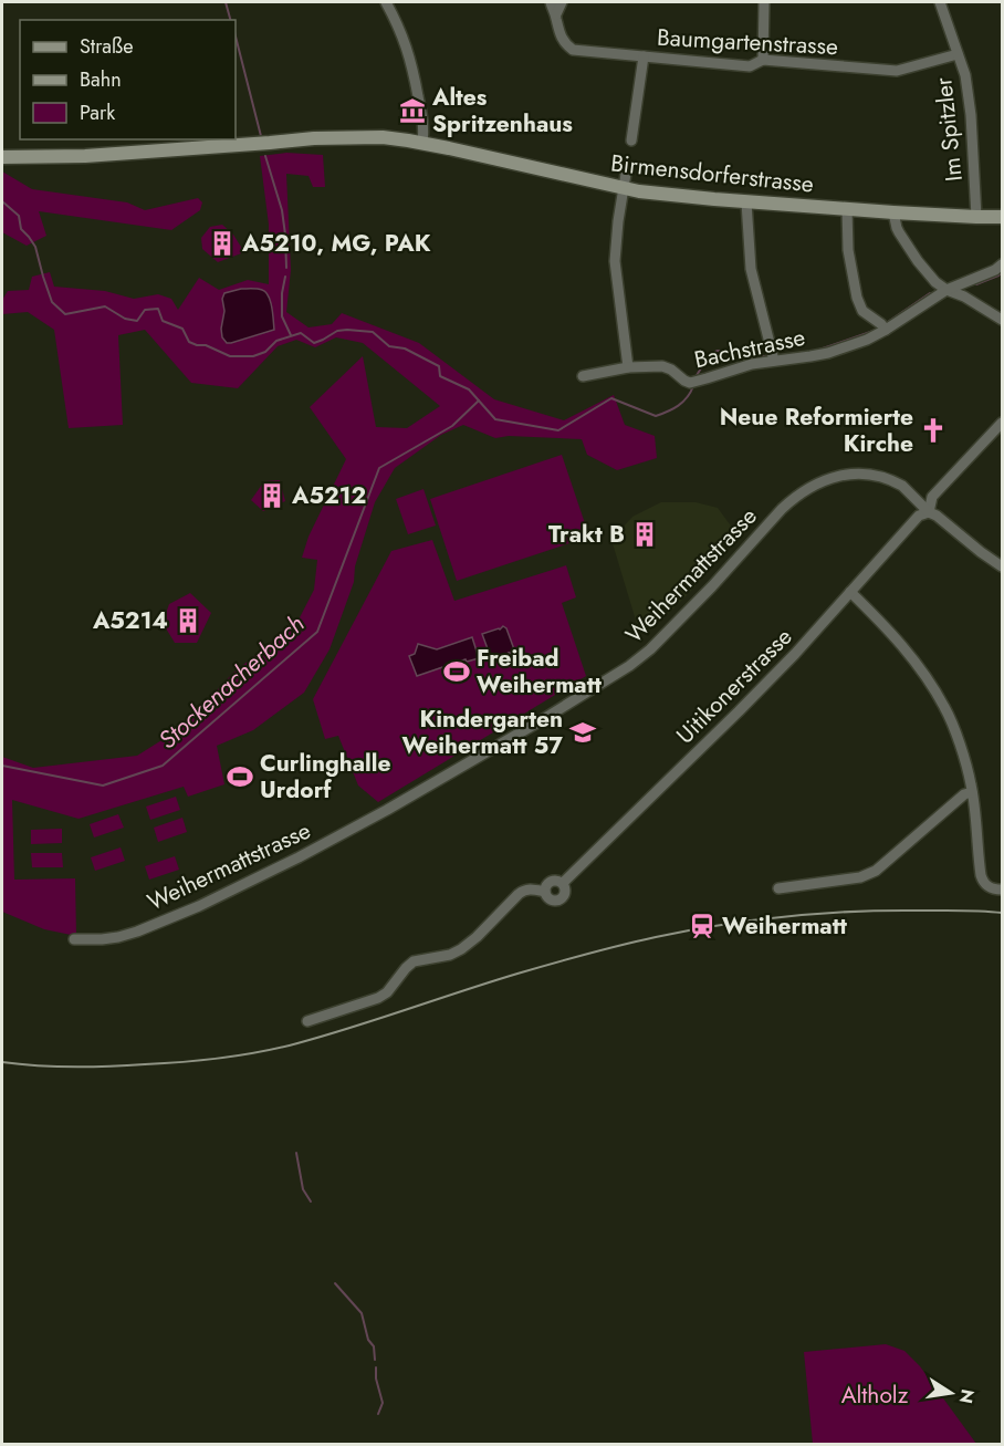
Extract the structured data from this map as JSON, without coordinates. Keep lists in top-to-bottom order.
{
  "streets": {
    "main road": ["Birmensdorferstrasse"],
    "street": [
      "Baumgartenstrasse",
      "Im Spitzler",
      "Bachstrasse",
      "Weihermattstrasse",
      "Uitikonerstrasse"
    ]
  },
  "crossings": [
    ["Baumgartenstrasse", "Im Spitzler"],
    ["Im Spitzler", "Birmensdorferstrasse"],
    ["Weihermattstrasse", "Uitikonerstrasse"]
  ],
  "water": ["Stockenacherbach"],
  "parks": ["Altholz"],
  "places": {
    "museum": ["Altes Spritzenhaus"],
    "building": [
      "A5210, MG, PAK",
      "A5212",
      "Trakt B",
      "A5214"
    ],
    "church": ["Neue Reformierte Kirche"],
    "sports": ["Freibad Weihermatt", "Curlinghalle Urdorf"],
    "school or university": ["Kindergarten Weihermatt 57"],
    "station": ["Weihermatt"]
  },
  "legend": ["Straße", "Bahn", "Park"],
  "north": "right"
}
